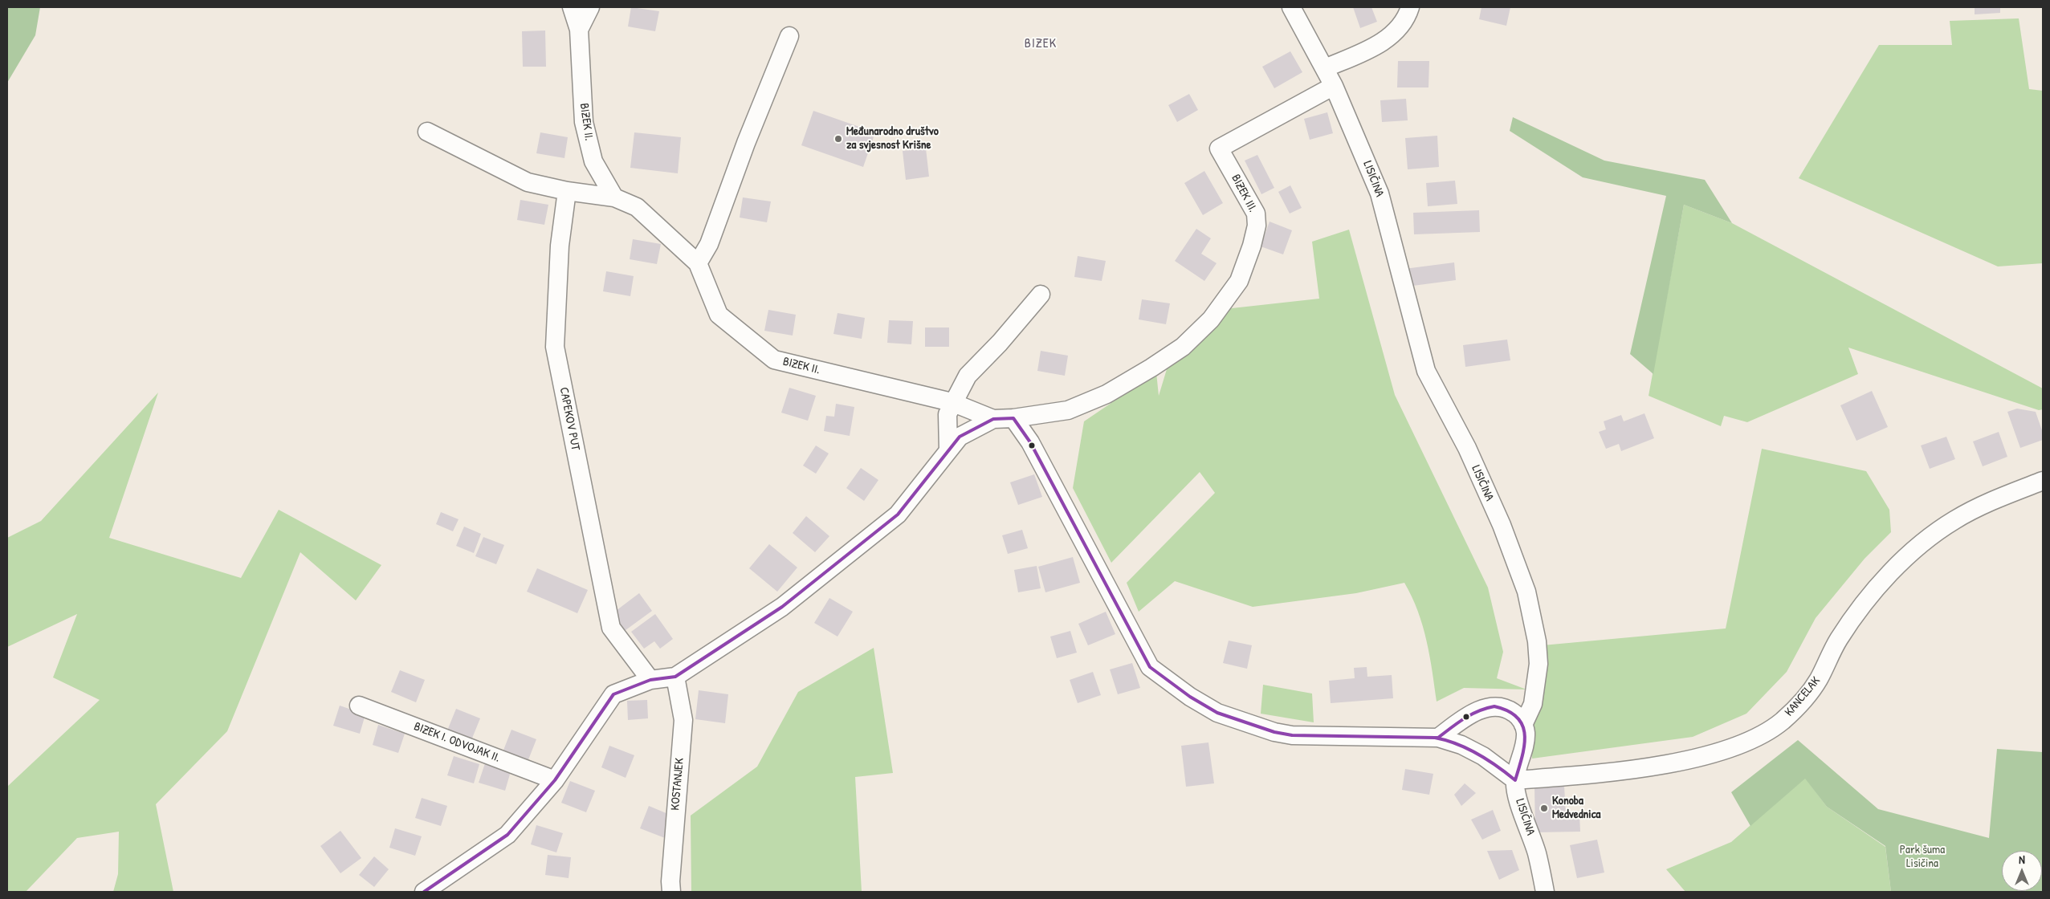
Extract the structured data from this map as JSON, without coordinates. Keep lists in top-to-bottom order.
{
  "streets": {
    "street": [
      "BIZEK II.",
      "LISIČINA",
      "BIZEK III.",
      "CAPEKOV PUT",
      "KANCELAK",
      "BIZEK I. ODVOJAK II.",
      "KOSTANJEK"
    ]
  },
  "crossings": [
    ["BIZEK II.", "BIZEK III."],
    ["LISIČINA", "BIZEK III."],
    ["LISIČINA", "KANCELAK"]
  ],
  "districts": ["BIZEK"],
  "parks": ["Park šuma Lisičina"],
  "places": ["Međunarodno društvo za svjesnost Krišne", "Konoba Medvednica"],
  "north": "top"
}
